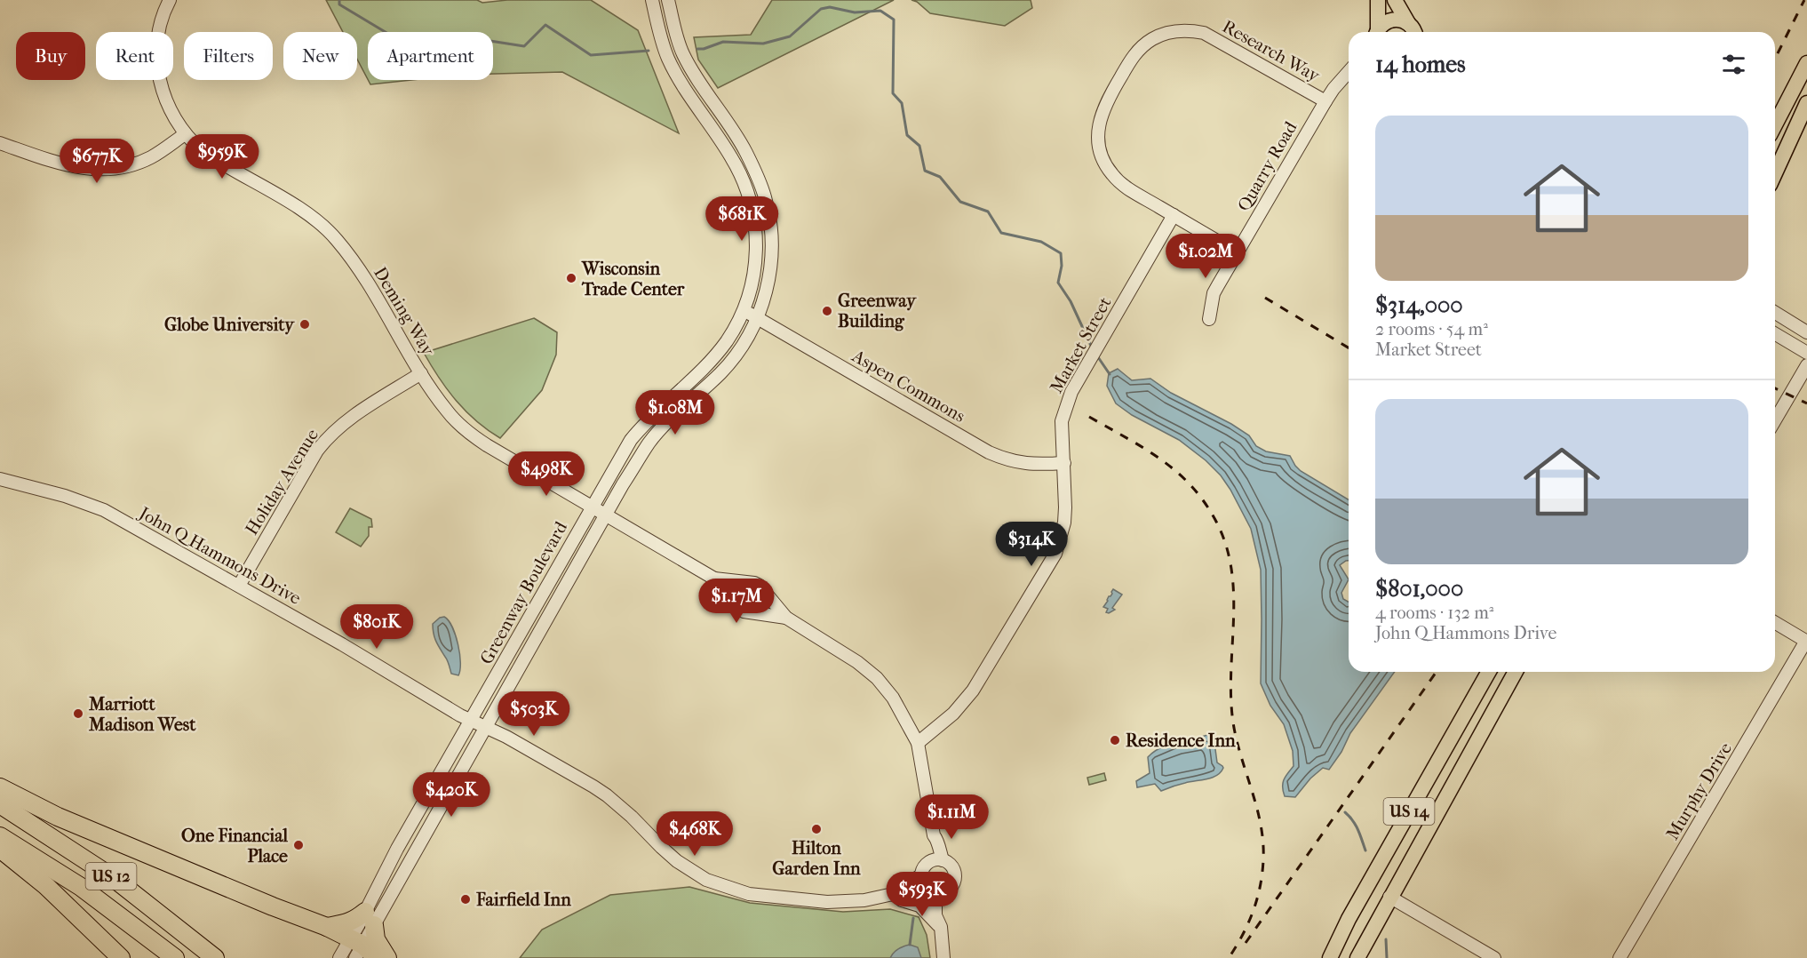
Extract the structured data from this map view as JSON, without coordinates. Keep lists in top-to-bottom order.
{
  "streets": {
    "highway": ["US 12"],
    "main road": ["US 14"],
    "street": [
      "Research Way",
      "Quarry Road",
      "Deming Way",
      "Market Street",
      "Aspen Commons",
      "Holiday Avenue",
      "John Q Hammons Drive",
      "Greenway Boulevard",
      "Murphy Drive"
    ]
  },
  "crossings": [
    ["Research Way", "Quarry Road"],
    ["Research Way", "Market Street"],
    ["Deming Way", "Market Street"],
    ["Deming Way", "Holiday Avenue"],
    ["Deming Way", "John Q Hammons Drive"],
    ["Deming Way", "Greenway Boulevard"],
    ["Market Street", "Aspen Commons"],
    ["Aspen Commons", "Greenway Boulevard"],
    ["Holiday Avenue", "John Q Hammons Drive"],
    ["John Q Hammons Drive", "Greenway Boulevard"]
  ],
  "places": [
    "Wisconsin Trade Center",
    "Greenway Building",
    "Globe University",
    "Marriott Madison West",
    "Residence Inn",
    "Hilton Garden Inn",
    "One Financial Place",
    "Fairfield Inn"
  ],
  "page": {
    "chip": [
      "Buy",
      "Rent",
      "Filters",
      "New",
      "Apartment"
    ],
    "heading": "14 homes",
    "list": [
      {
        "name": "$314,000",
        "note": "2 rooms · 54 m² · Market Street"
      },
      {
        "name": "$801,000",
        "note": "4 rooms · 132 m² · John Q Hammons Drive"
      }
    ],
    "price": [
      "$959K",
      "$677K",
      "$681K",
      "$1.02M",
      "$1.08M",
      "$498K",
      "$314K",
      "$1.17M",
      "$801K",
      "$503K",
      "$420K",
      "$1.11M",
      "$468K",
      "$593K"
    ]
  }
}
